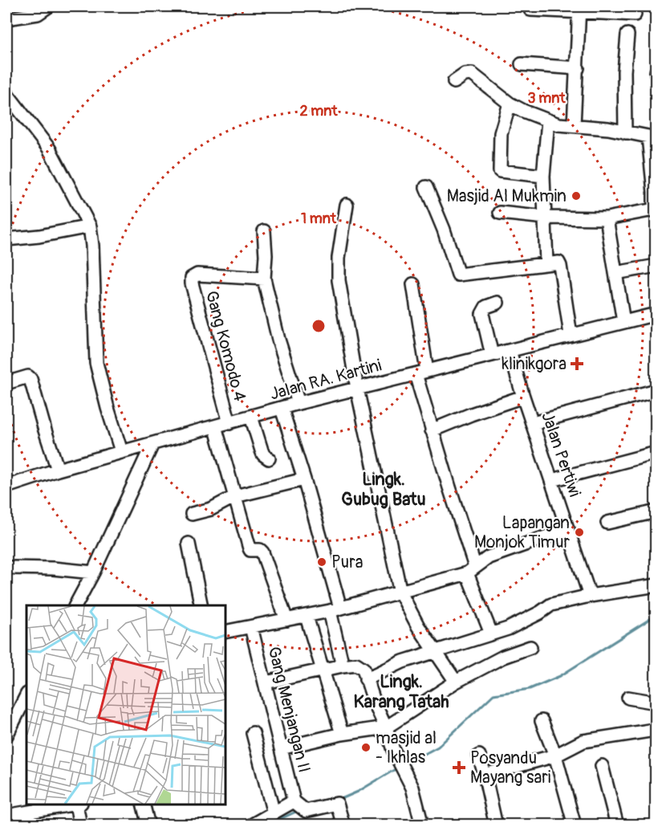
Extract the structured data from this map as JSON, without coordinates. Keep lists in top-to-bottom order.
{
  "streets": {
    "street": [
      "Gang Komodo 4",
      "Jalan RA. Kartini",
      "Jalan Pertiwi",
      "Gang Menjangan II"
    ]
  },
  "crossings": [
    ["Gang Komodo 4", "Jalan RA. Kartini"],
    ["Jalan RA. Kartini", "Jalan Pertiwi"],
    ["Jalan Pertiwi", "Gang Menjangan II"]
  ],
  "districts": ["Lingk. Gubug Batu", "Lingk. Karang Tatah"],
  "places": {
    "other": [
      "Masjid Al Mukmin",
      "Lapangan Monjok Timur",
      "Pura",
      "masjid al - Ikhlas"
    ],
    "health": ["klinikgora", "Posyandu Mayang sari"]
  },
  "rings": ["3 mnt", "2 mnt", "1 mnt"]
}
